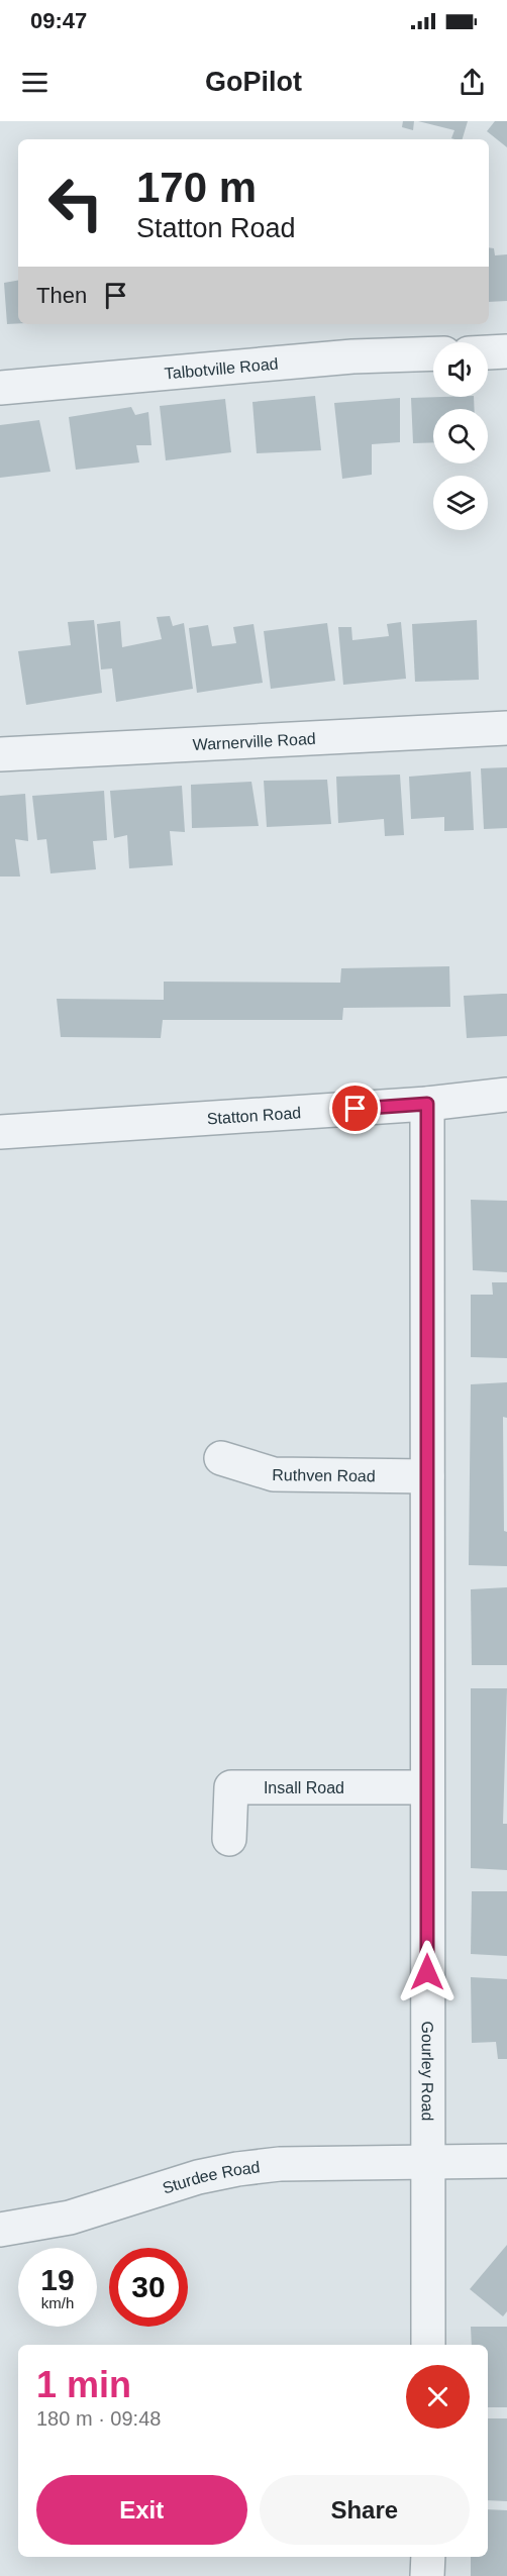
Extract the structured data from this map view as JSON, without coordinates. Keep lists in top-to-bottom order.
{
  "streets": {
    "street": [
      "Talbotville Road",
      "Warnerville Road",
      "Statton Road",
      "Ruthven Road",
      "Insall Road",
      "Gourley Road",
      "Sturdee Road"
    ]
  },
  "crossings": [
    ["Statton Road", "Gourley Road"],
    ["Ruthven Road", "Gourley Road"],
    ["Insall Road", "Gourley Road"],
    ["Gourley Road", "Sturdee Road"]
  ],
  "page": {
    "status": "09:47",
    "header": "GoPilot",
    "turn": ["170 m", "Statton Road"],
    "then": "Then",
    "speed": "19 km/h",
    "limit": "30",
    "heading": ["1 min", "180 m · 09:48"],
    "buttons": ["Exit", "Share"]
  }
}
